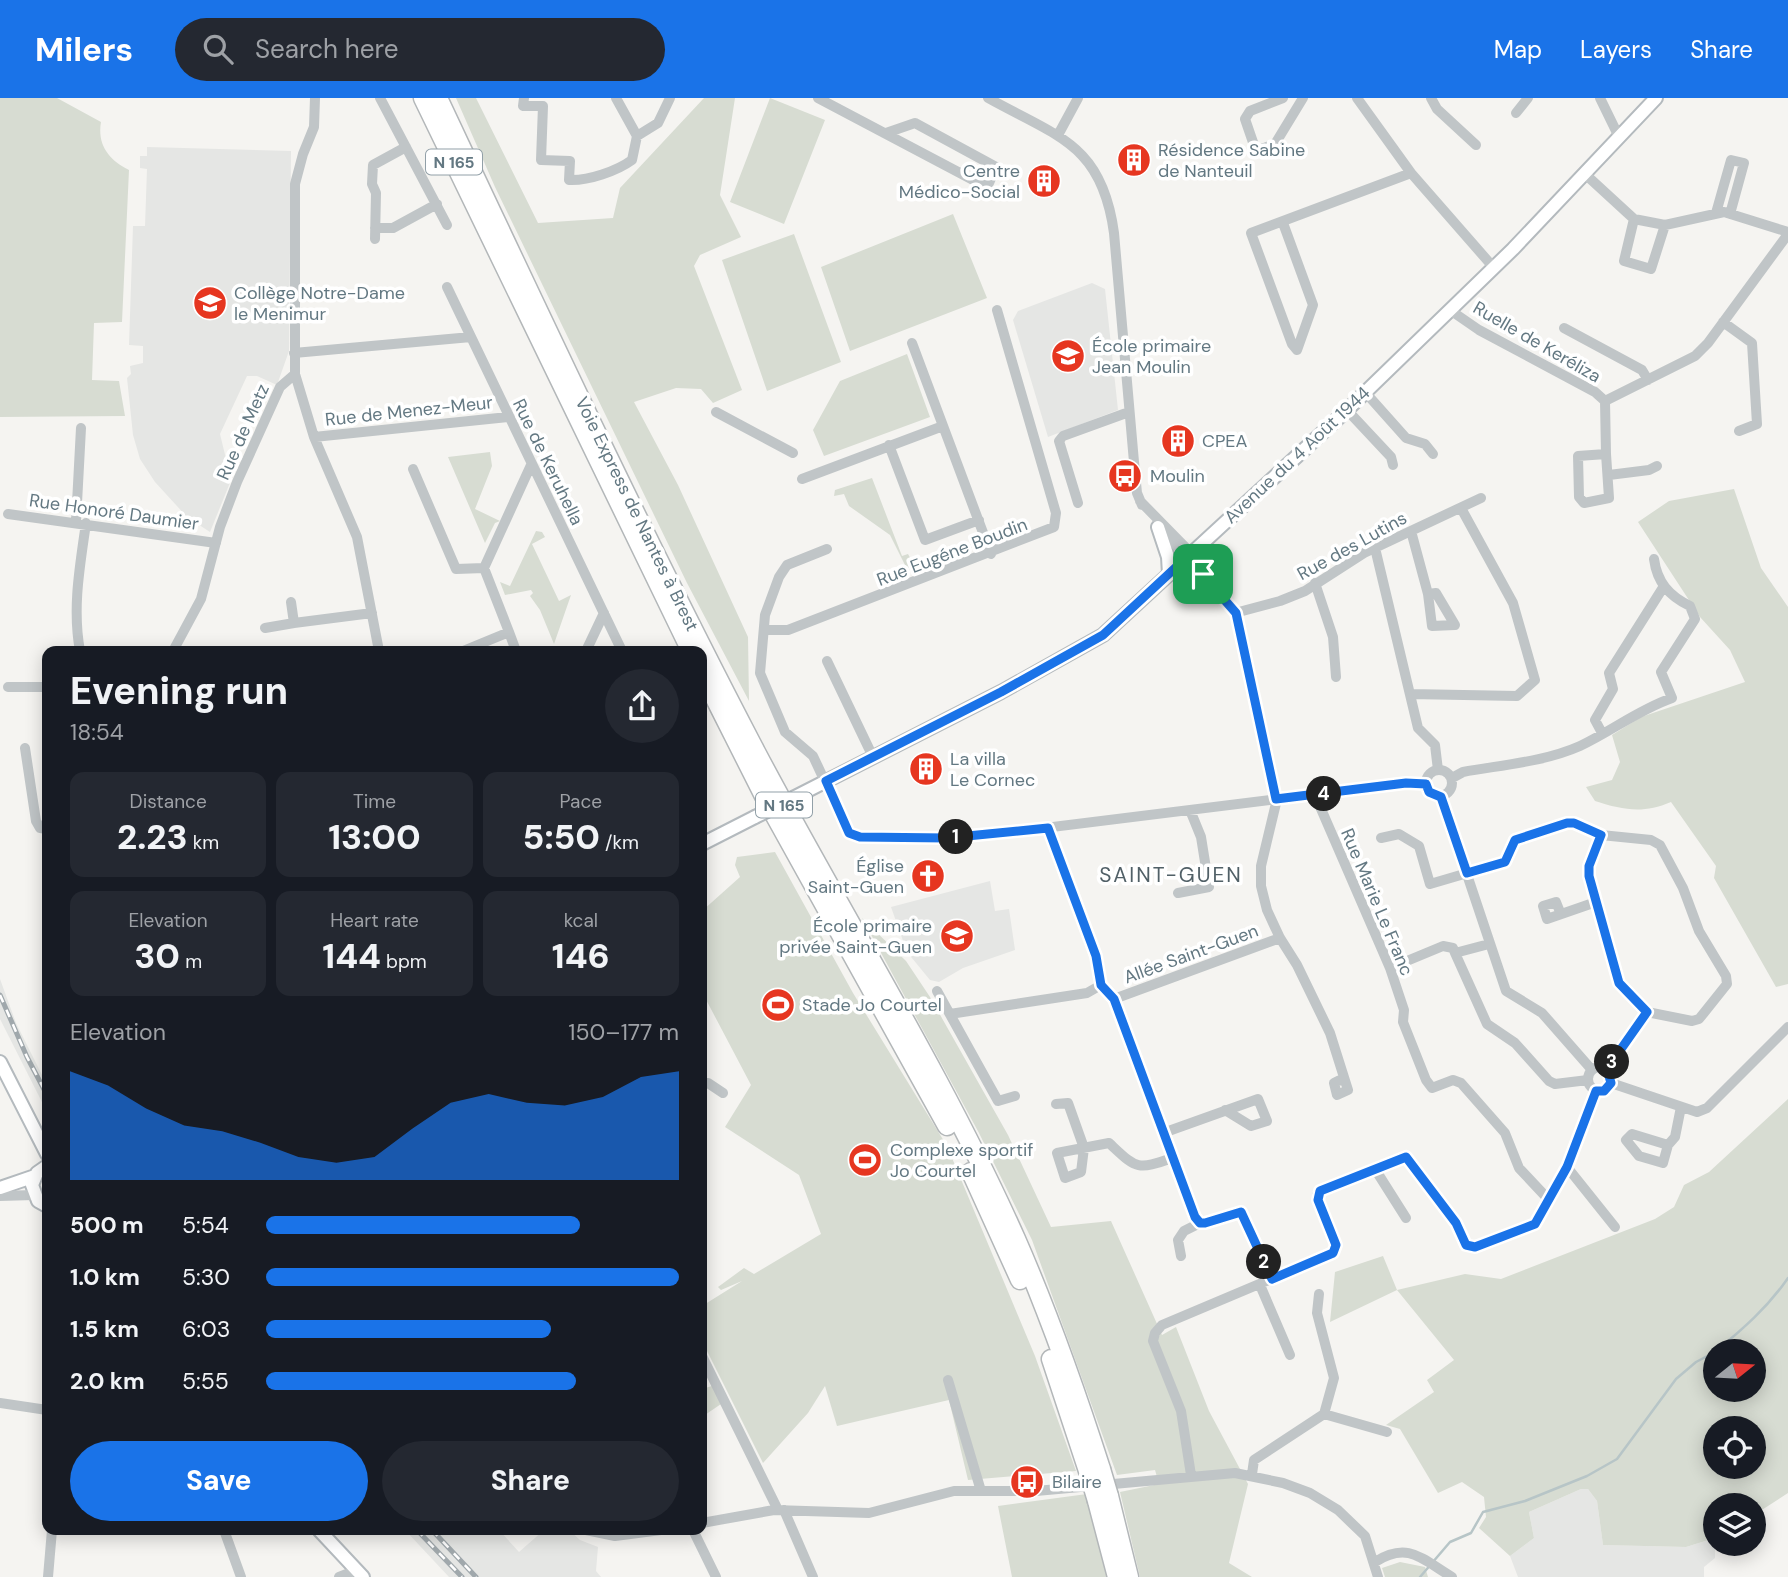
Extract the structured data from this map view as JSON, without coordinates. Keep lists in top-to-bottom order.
{
  "streets": {
    "highway": ["N 165", "Voie Express de Nantes à Brest"],
    "street": [
      "Ruelle de Keréliza",
      "Rue de Menez-Meur",
      "Rue de Metz",
      "Avenue du 4 Août 1944",
      "Rue de Keruhella",
      "Rue Honoré Daumier",
      "Rue des Lutins",
      "Rue Eugéne Boudin",
      "Rue Marie Le Franc",
      "Allée Saint-Guen"
    ]
  },
  "crossings": [
    ["Ruelle de Keréliza", "Avenue du 4 Août 1944"],
    ["Rue de Menez-Meur", "Rue de Keruhella"],
    ["Rue de Metz", "Rue Honoré Daumier"]
  ],
  "districts": ["SAINT-GUEN"],
  "places": {
    "building": [
      "Résidence Sabine de Nanteuil",
      "Centre Médico-Social",
      "CPEA",
      "La villa Le Cornec"
    ],
    "school or university": ["Collège Notre-Dame le Menimur", "École primaire Jean Moulin", "École primaire privée Saint-Guen"],
    "bus stop": ["Moulin", "Bilaire"],
    "church": ["Église Saint-Guen"],
    "sports": ["Stade Jo Courtel", "Complexe sportif Jo Courtel"]
  },
  "north": "right",
  "page": {
    "header": "Milers",
    "search": "Search here",
    "nav": ["Map", "Layers", "Share"],
    "heading": ["Evening run", "18:54"],
    "stats": [
      ["Distance", "2.23 km"],
      ["Time", "13:00"],
      ["Pace", "5:50 /km"],
      ["Elevation", "30 m"],
      ["Heart rate", "144 bpm"],
      ["kcal", "146"]
    ],
    "pins": [
      "4",
      "1",
      "3",
      "2"
    ],
    "chart": ["Elevation", "150–177 m"],
    "list": [
      {
        "name": "500 m",
        "note": "5:54"
      },
      {
        "name": "1.0 km",
        "note": "5:30"
      },
      {
        "name": "1.5 km",
        "note": "6:03"
      },
      {
        "name": "2.0 km",
        "note": "5:55"
      }
    ],
    "buttons": ["Save", "Share"]
  }
}
